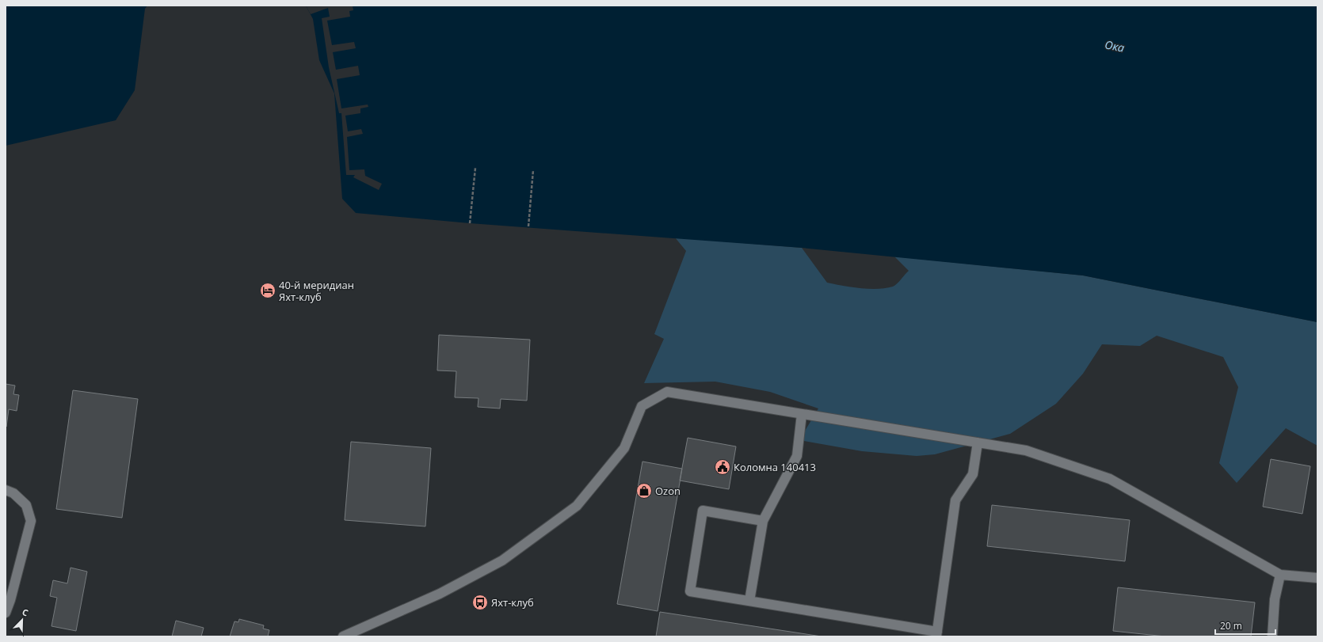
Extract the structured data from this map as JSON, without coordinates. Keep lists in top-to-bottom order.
{
  "water": ["Ока"],
  "places": {
    "hotel": ["40-й меридиан Яхт-клуб"],
    "public building": ["Коломна 140413"],
    "shop": ["Ozon"],
    "bus stop": ["Яхт-клуб"]
  },
  "scale_bar": "20 m",
  "north": "top right"
}
